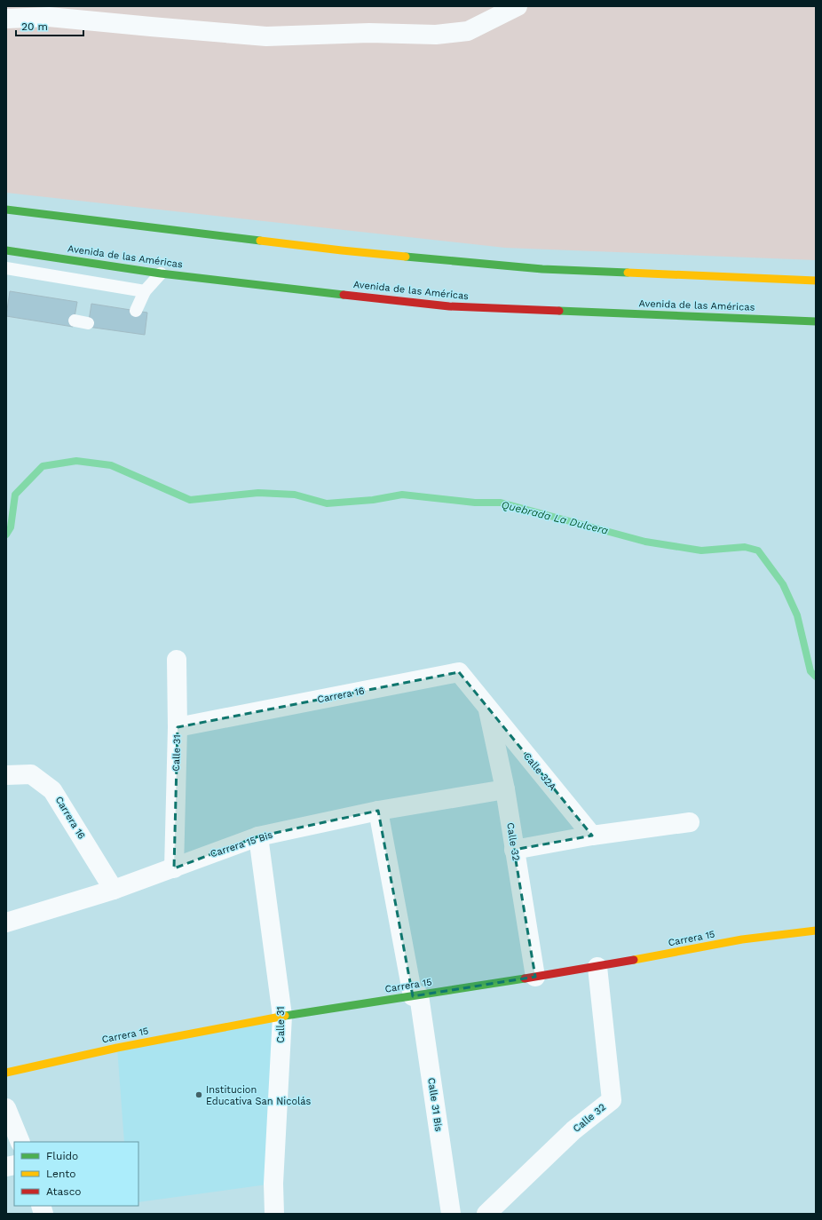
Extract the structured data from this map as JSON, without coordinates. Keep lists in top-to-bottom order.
{
  "streets": {
    "main road": ["Avenida de las Américas", "Carrera 15"],
    "street": [
      "Carrera 16",
      "Calle 31",
      "Calle 32A",
      "Calle 32",
      "Carrera 15 Bis",
      "Calle 31 Bis"
    ]
  },
  "crossings": [
    ["Carrera 16", "Calle 31"],
    ["Carrera 16", "Calle 32A"],
    ["Carrera 16", "Calle 32"],
    ["Carrera 16", "Carrera 15 Bis"],
    ["Calle 31", "Carrera 15 Bis"],
    ["Calle 31", "Carrera 15"],
    ["Calle 32A", "Calle 32"],
    ["Calle 32", "Carrera 15 Bis"],
    ["Calle 32", "Carrera 15"],
    ["Carrera 15 Bis", "Calle 31 Bis"],
    ["Carrera 15", "Calle 31 Bis"]
  ],
  "water": ["Quebrada La Dulcera"],
  "places": ["Institucion Educativa San Nicolás"],
  "legend": ["Fluido", "Lento", "Atasco"],
  "scale_bar": "20 m"
}
